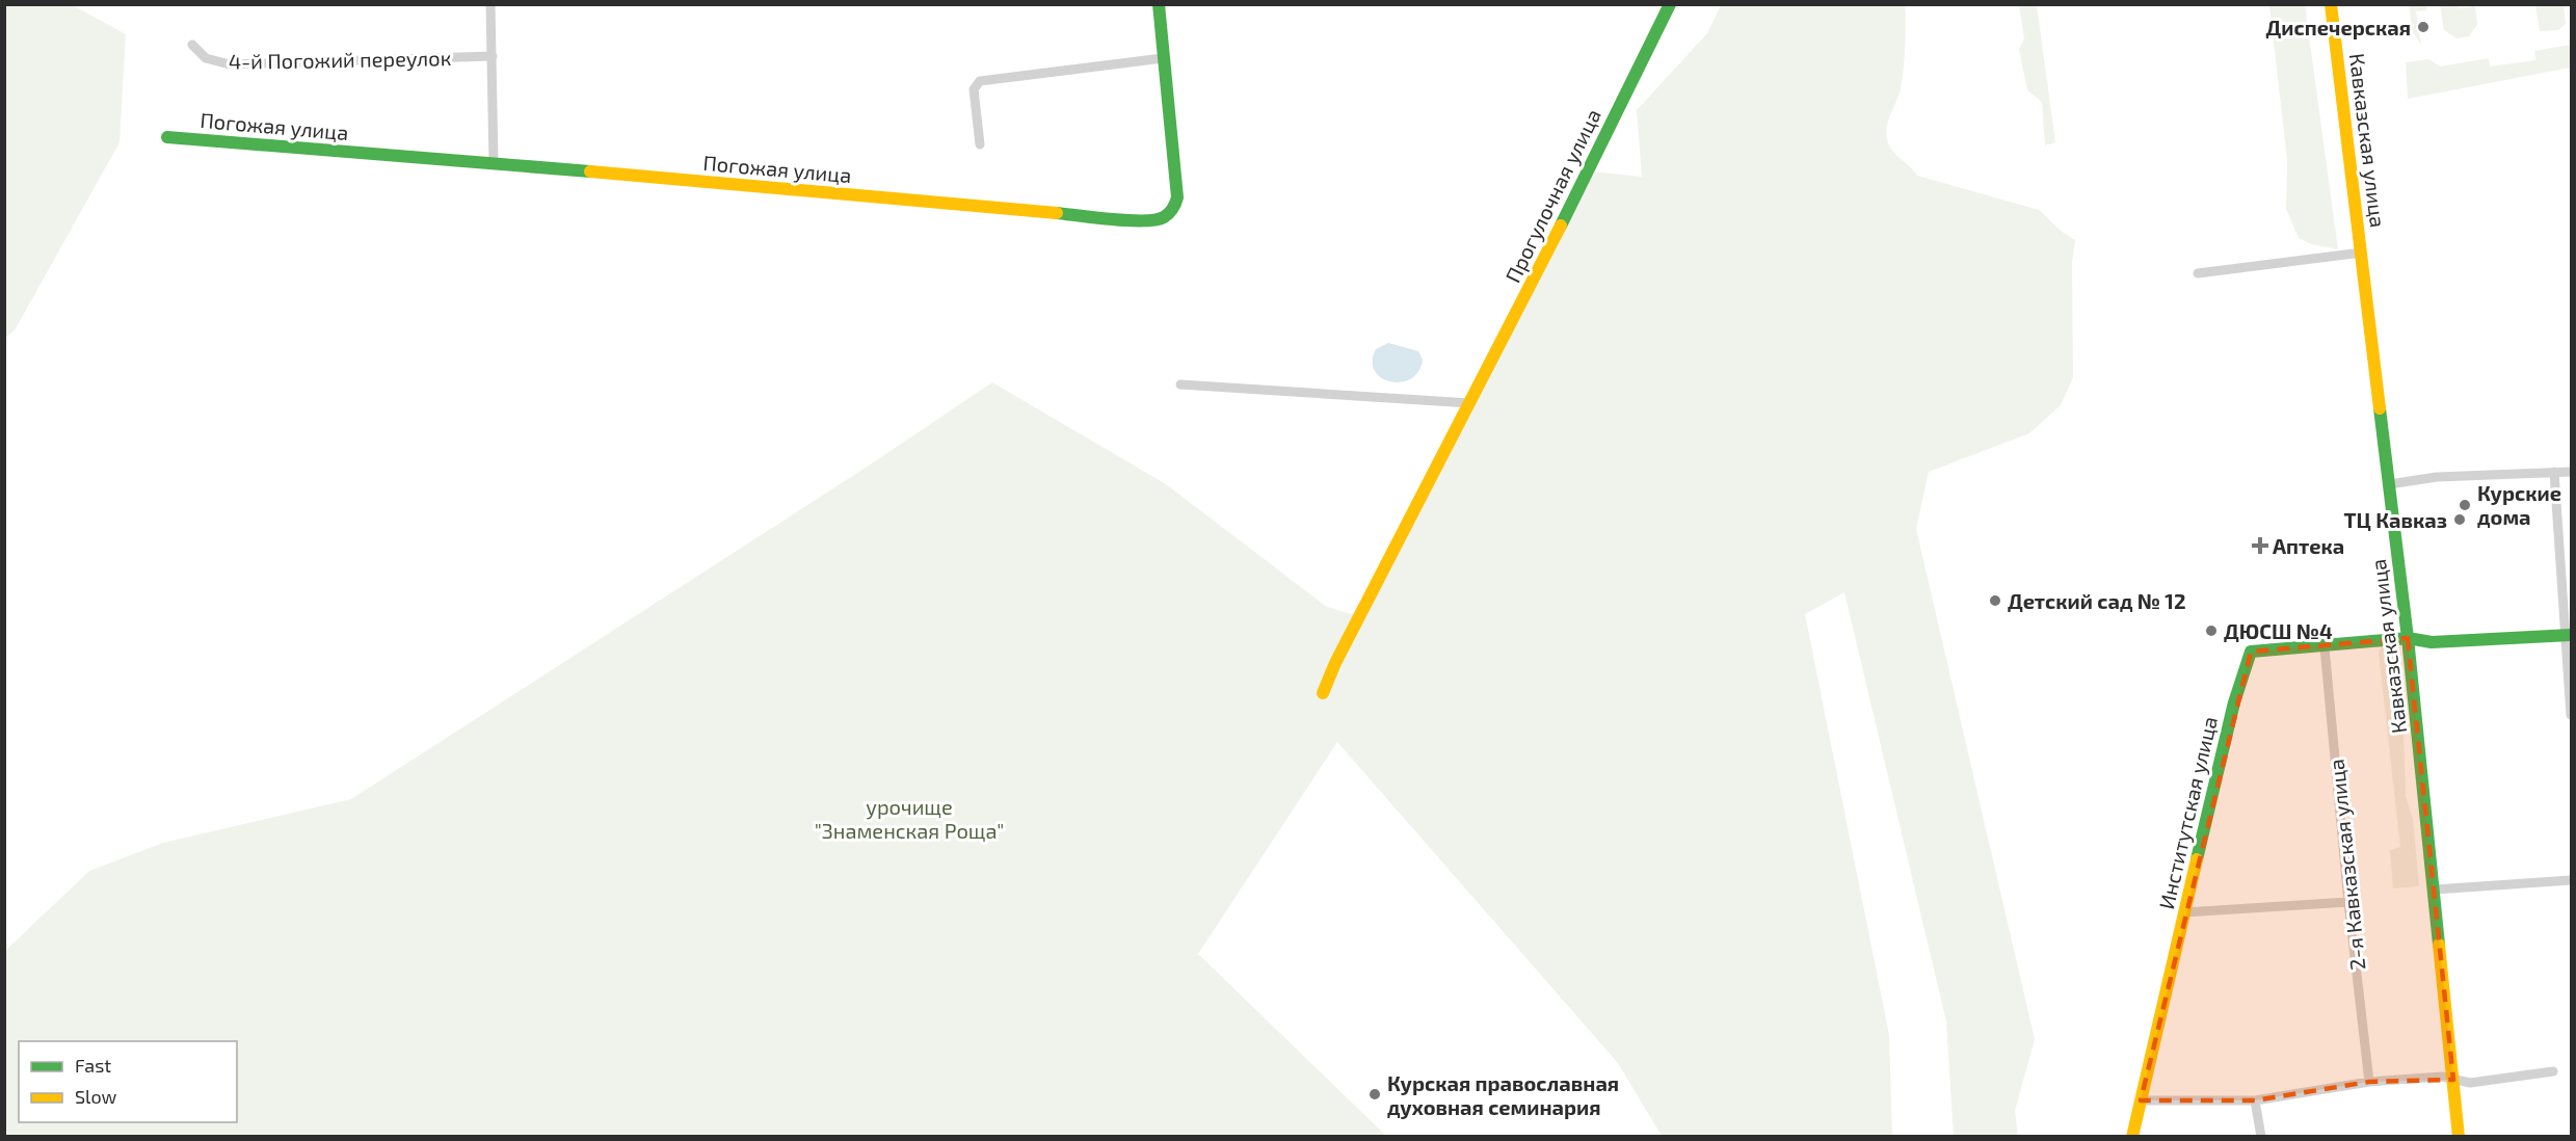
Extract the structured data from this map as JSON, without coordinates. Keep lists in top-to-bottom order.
{
  "streets": {
    "street": [
      "4-й Погожий переулок",
      "Погожая улица",
      "Кавказская улица",
      "Прогулочная улица",
      "Институтская улица",
      "2-я Кавказская улица"
    ]
  },
  "crossings": [
    ["Кавказская улица", "Институтская улица"],
    ["Институтская улица", "2-я Кавказская улица"]
  ],
  "parks": ["урочище \"Знаменская Роща\""],
  "places": {
    "other": [
      "Диспечерская",
      "Курские дома",
      "ТЦ Кавказ",
      "Детский сад № 12",
      "ДЮСШ №4",
      "Курская православная духовная семинария"
    ],
    "health": ["Аптека"]
  },
  "legend": ["Fast", "Slow"]
}
